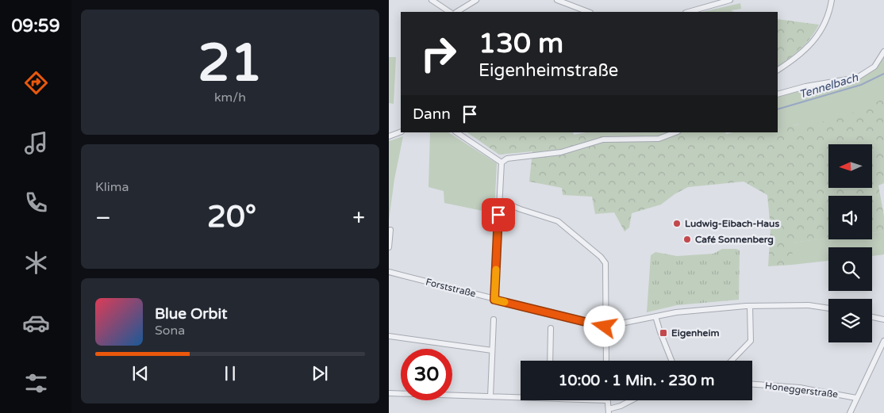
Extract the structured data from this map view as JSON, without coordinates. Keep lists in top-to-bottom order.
{
  "streets": {
    "street": ["Forststraße", "Honeggerstraße"]
  },
  "water": ["Tennelbach"],
  "places": {
    "other": ["Ludwig-Eibach-Haus", "Café Sonnenberg"],
    "transit": ["Eigenheim"]
  },
  "north": "left",
  "page": {
    "tabs": "09:59",
    "tile": [
      ["21", "km/h"],
      "Klima"
    ],
    "turn": ["130 m", "Eigenheimstraße"],
    "then": "Dann",
    "heat": ["−", "20°", "+"],
    "song": ["Blue Orbit", "Sona"],
    "limit": "30",
    "trip": "10:00 · 1 Min. · 230 m"
  }
}
